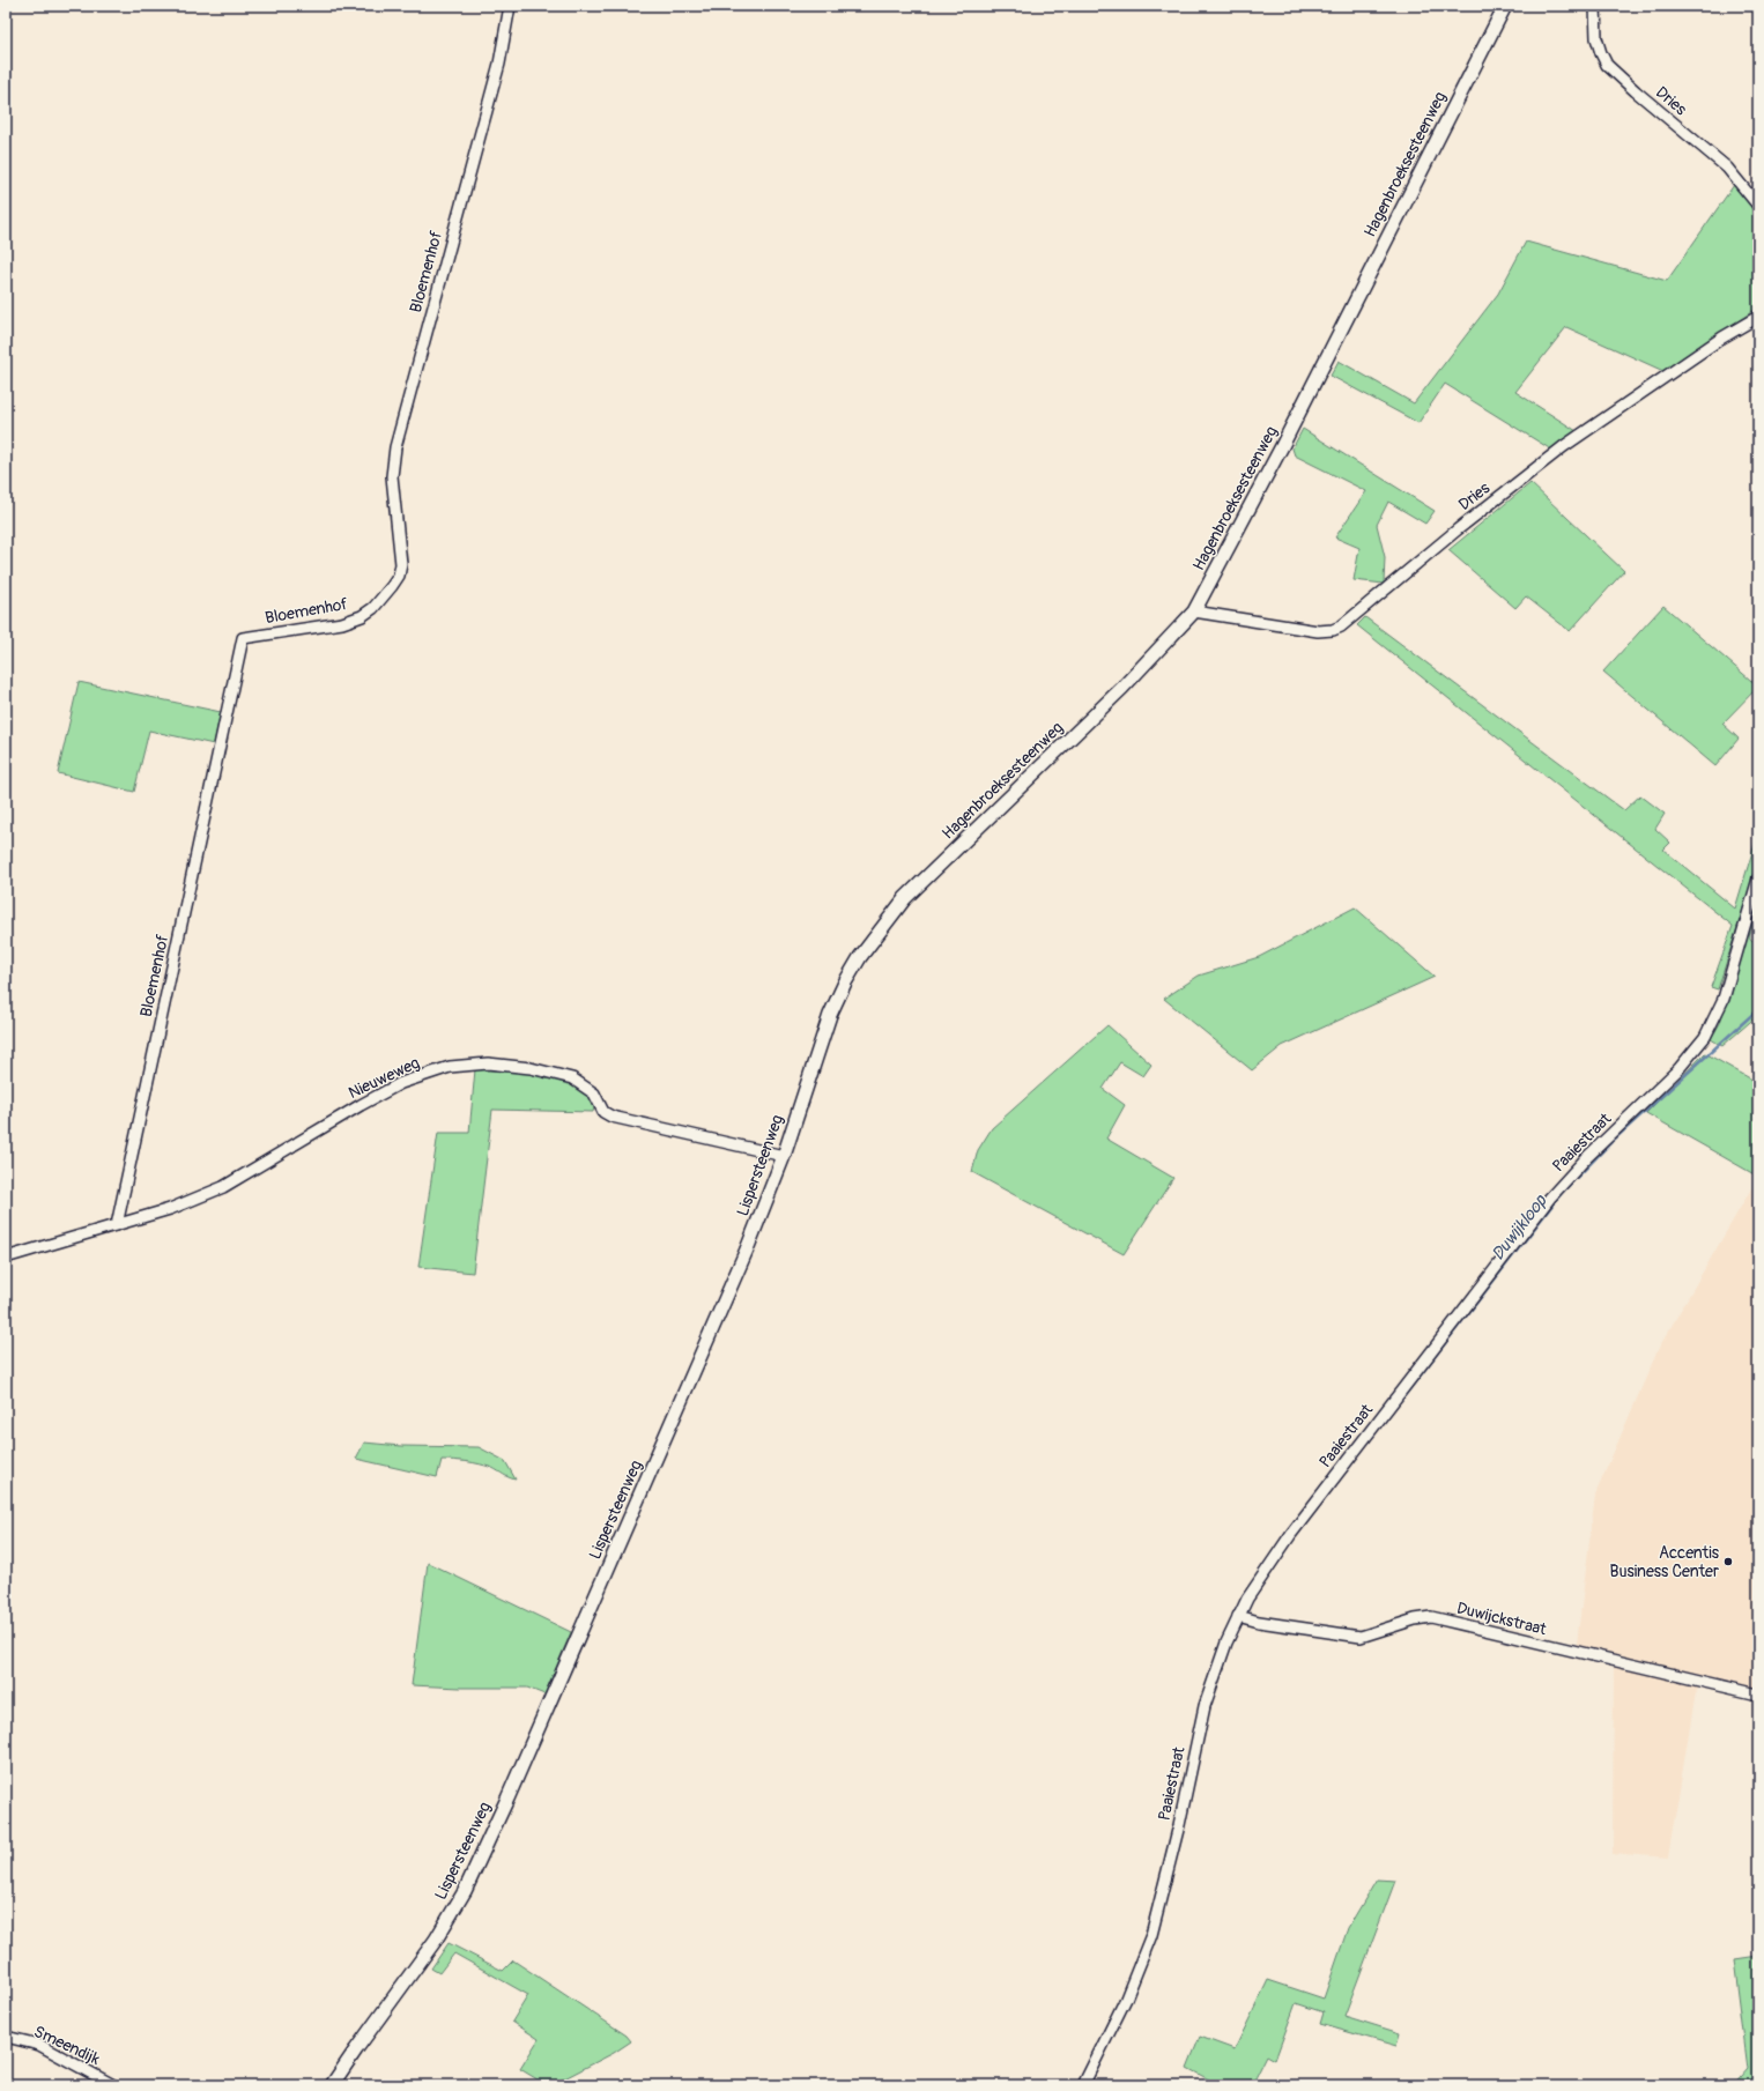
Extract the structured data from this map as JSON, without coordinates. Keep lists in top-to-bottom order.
{
  "streets": {
    "street": [
      "Dries",
      "Hagenbroeksesteenweg",
      "Bloemenhof",
      "Nieuweweg",
      "Paaiestraat",
      "Lispersteenweg",
      "Duwijckstraat",
      "Smeendijk"
    ]
  },
  "crossings": [
    ["Dries", "Hagenbroeksesteenweg"],
    ["Hagenbroeksesteenweg", "Lispersteenweg"],
    ["Bloemenhof", "Nieuweweg"],
    ["Nieuweweg", "Lispersteenweg"],
    ["Paaiestraat", "Duwijckstraat"]
  ],
  "water": ["Duwijkloop"],
  "places": ["Accentis Business Center"]
}
